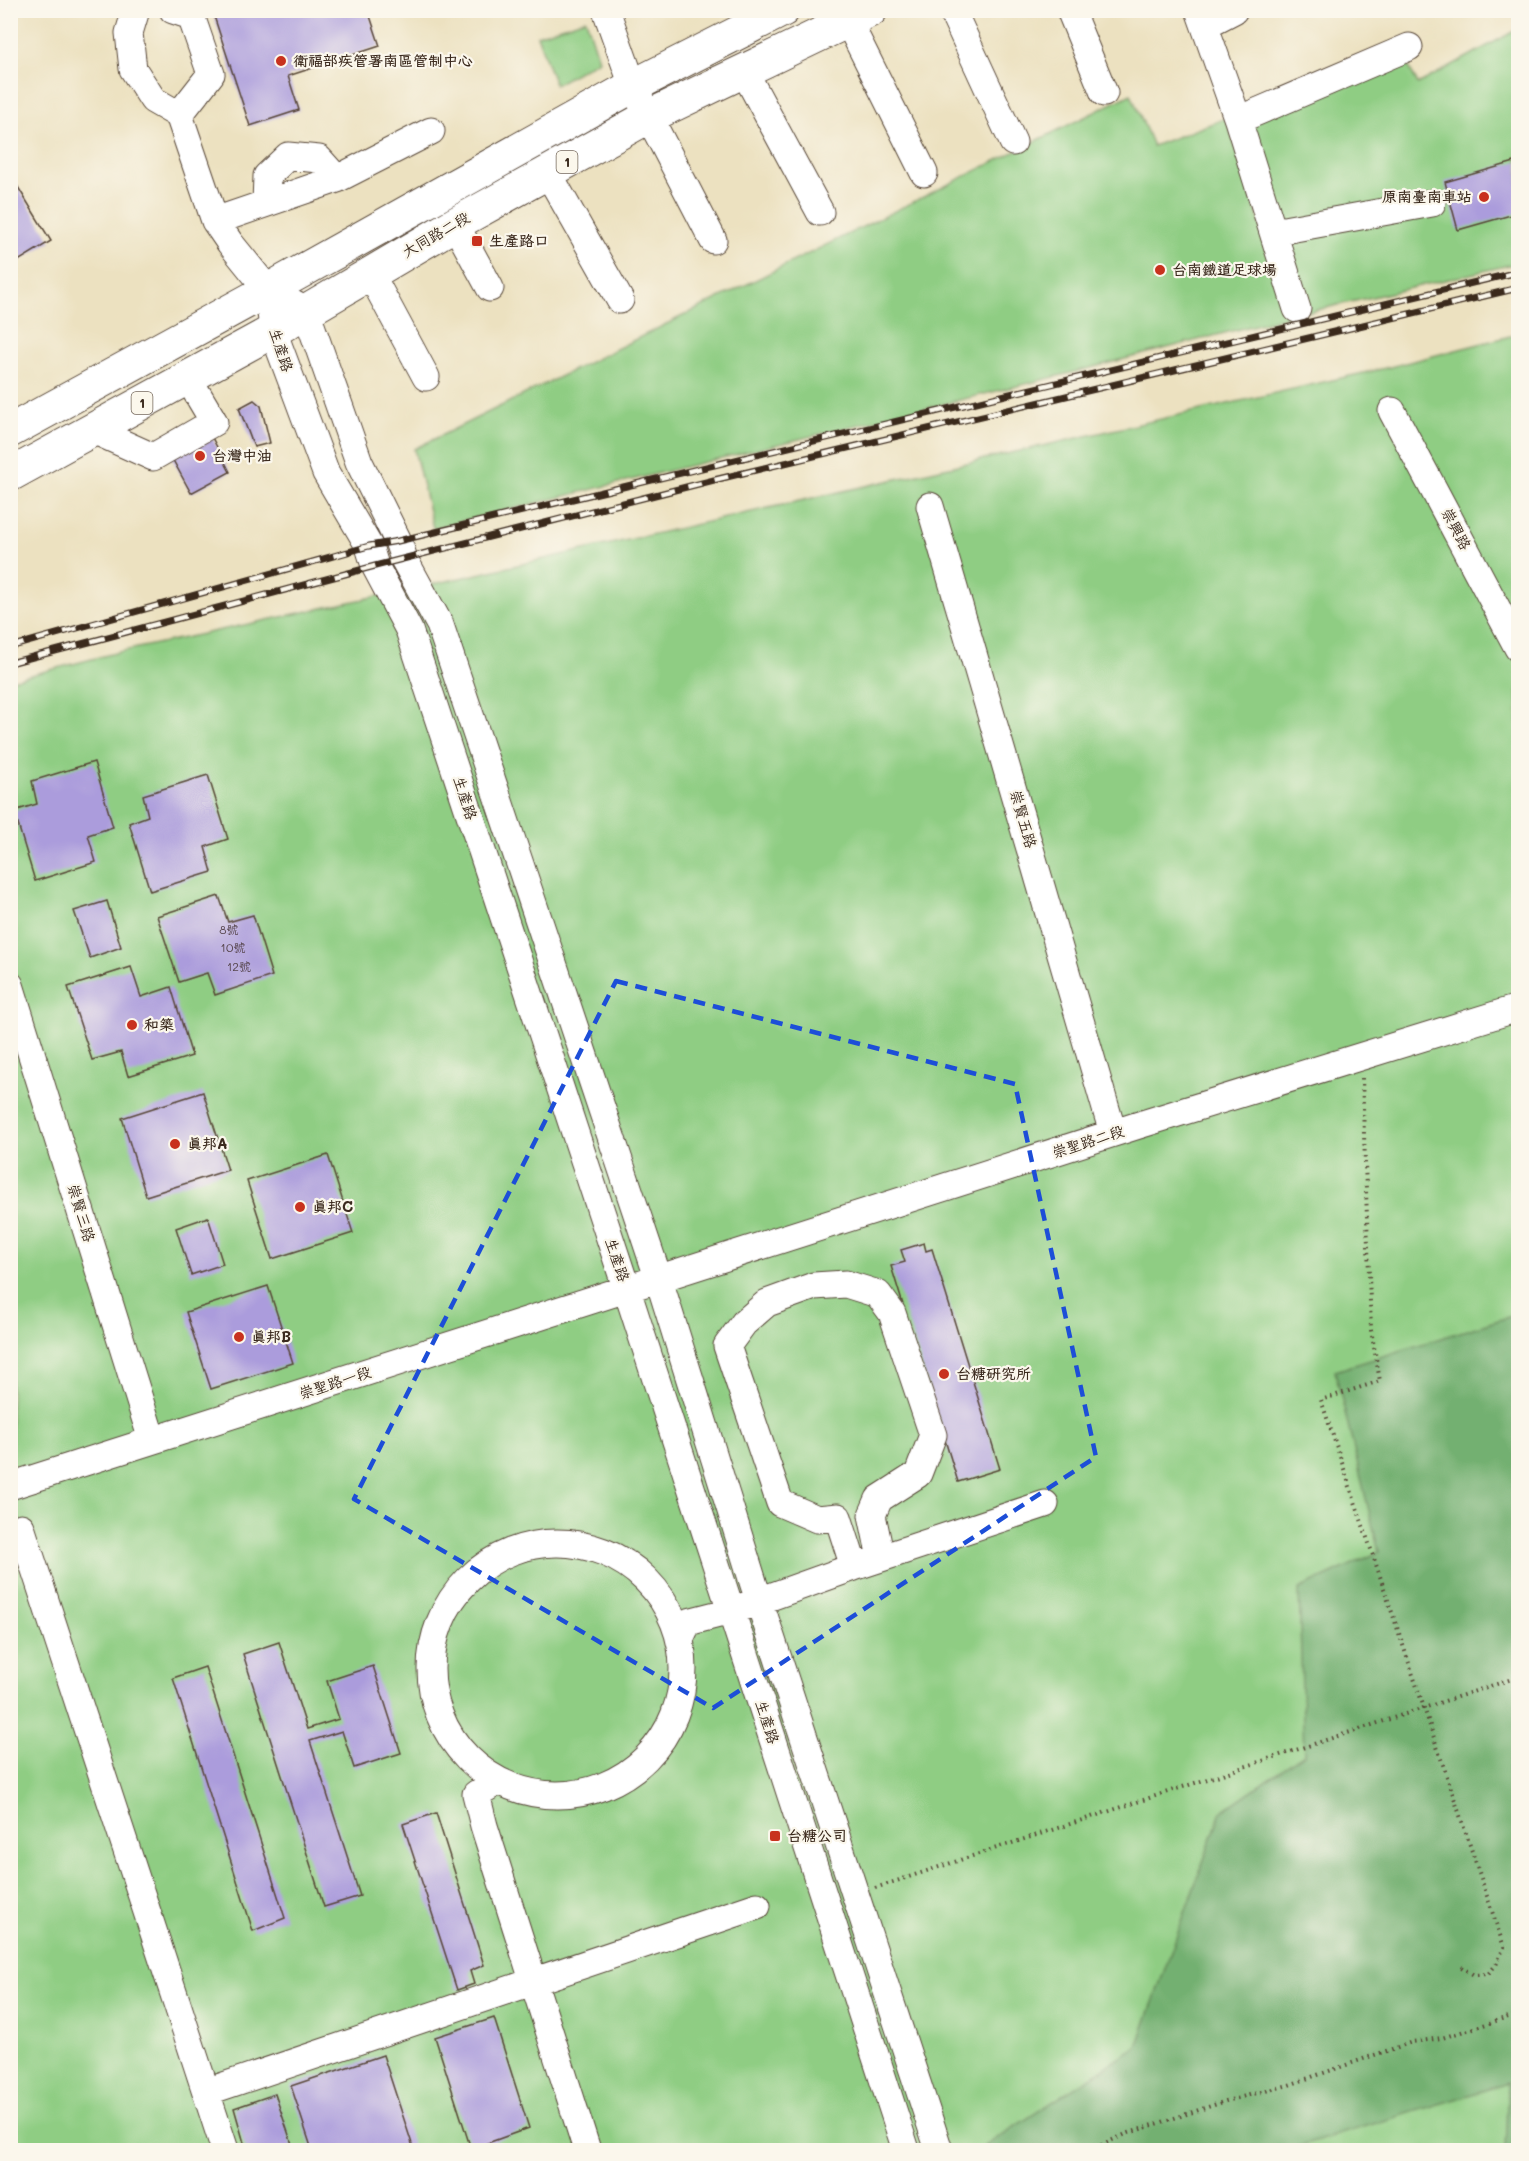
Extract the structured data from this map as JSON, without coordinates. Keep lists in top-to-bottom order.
{
  "streets": {
    "main road": ["1", "大同路二段"],
    "street": [
      "生產路",
      "崇興路",
      "崇賢五路",
      "崇聖路二段",
      "崇賢三路",
      "崇聖路一段"
    ]
  },
  "crossings": [
    ["1", "生產路"],
    ["大同路二段", "生產路"],
    ["生產路", "崇聖路二段"],
    ["生產路", "崇聖路一段"],
    ["崇賢五路", "崇聖路二段"],
    ["崇聖路二段", "崇聖路一段"],
    ["崇賢三路", "崇聖路一段"]
  ],
  "places": {
    "other": [
      "衛福部疾管署南區管制中心",
      "原南臺南車站",
      "台南鐵道足球場",
      "台灣中油",
      "和築",
      "真邦A",
      "真邦C",
      "真邦B",
      "台糖研究所"
    ],
    "transit": ["生產路口", "台糖公司"]
  },
  "house_numbers": ["8號", "10號", "12號"]
}
